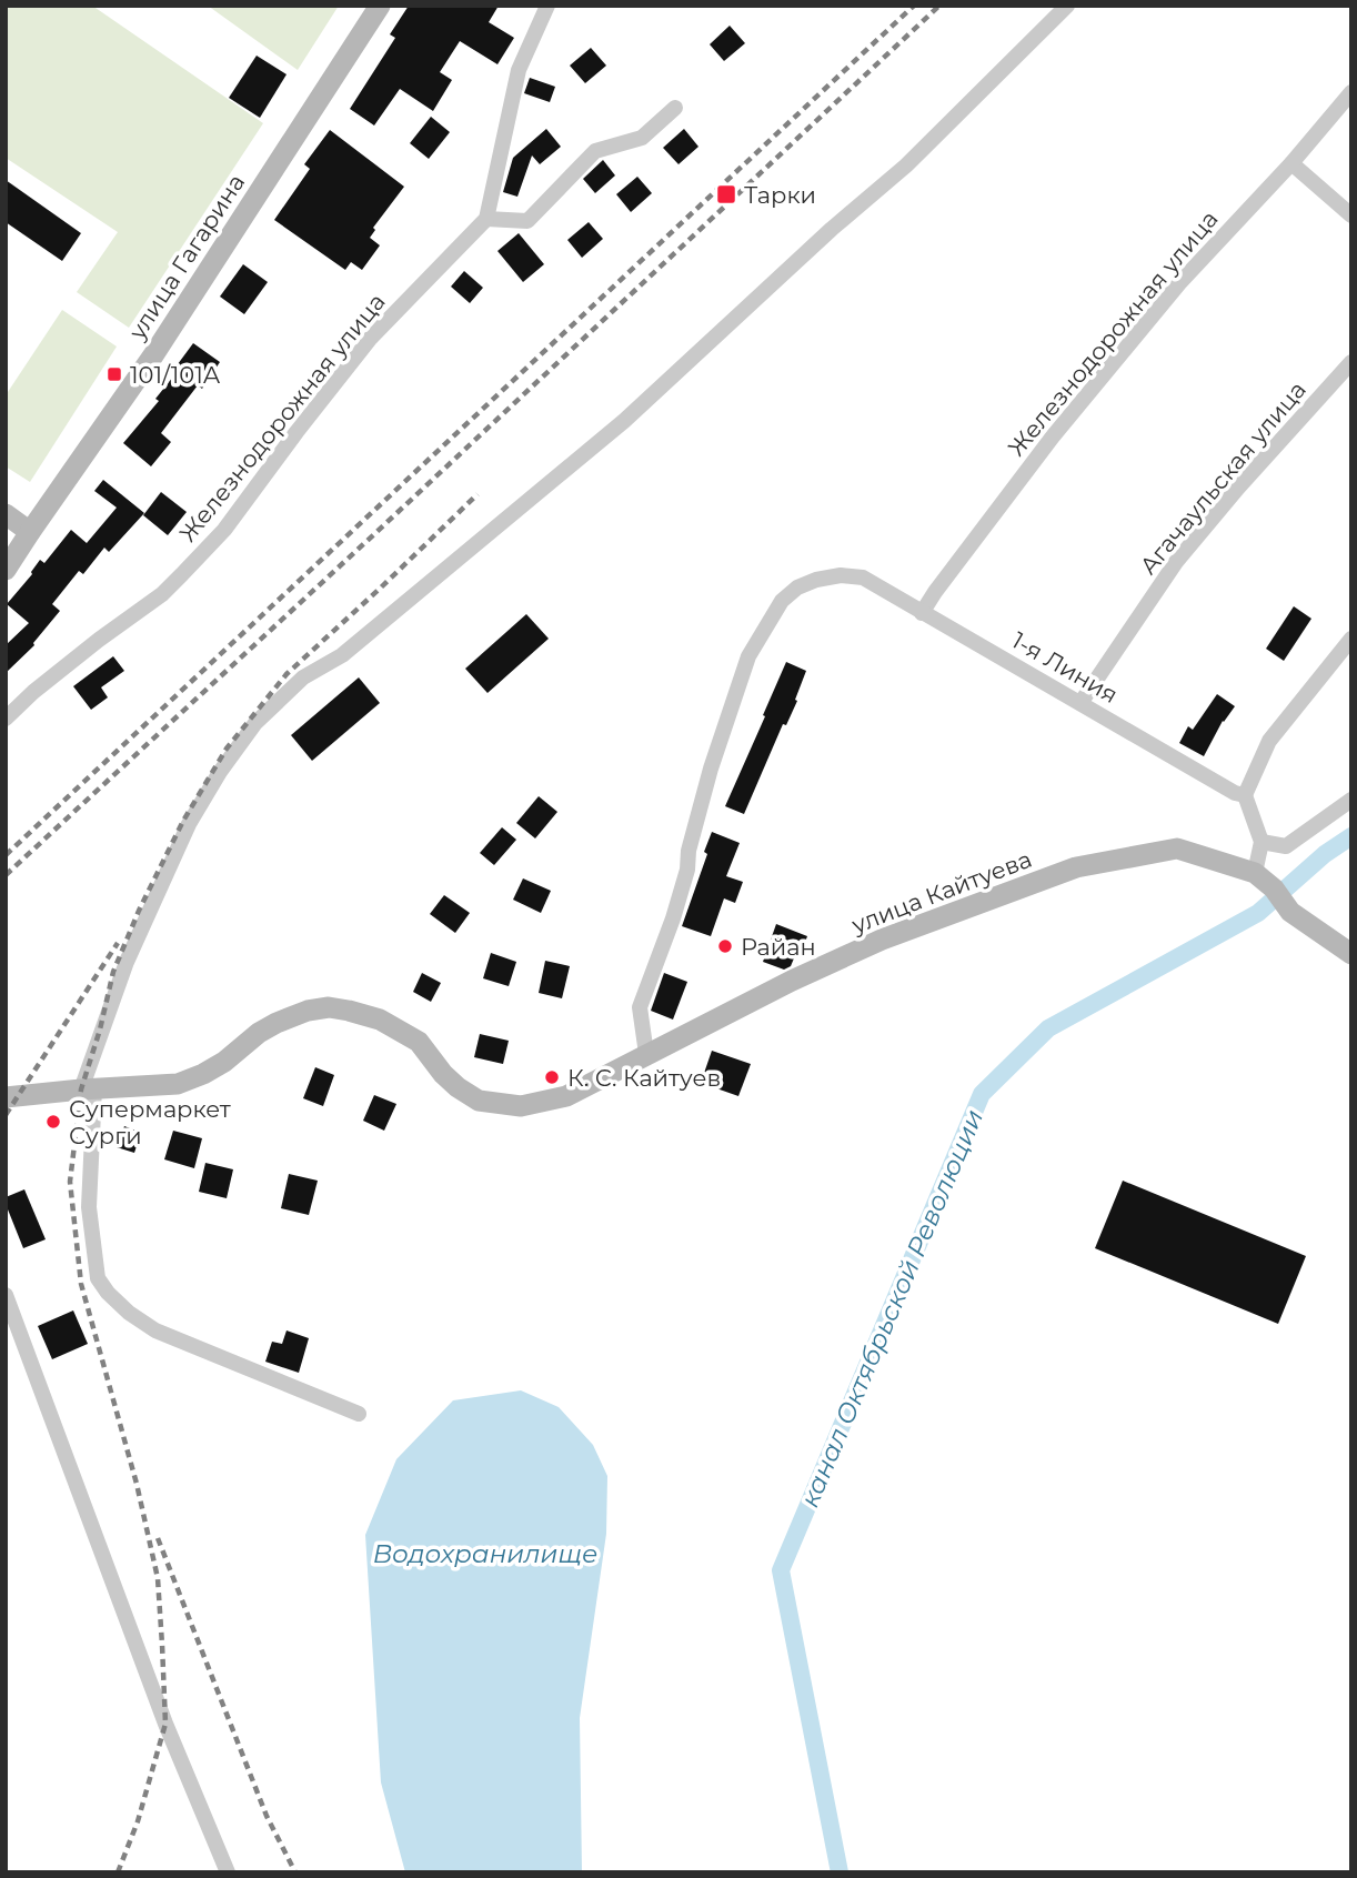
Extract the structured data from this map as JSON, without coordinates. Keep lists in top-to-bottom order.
{
  "streets": {
    "main road": ["улица Гагарина", "улица Кайтуева"],
    "street": ["Железнодорожная улица", "Агачаульская улица", "1-я Линия"]
  },
  "crossings": [
    ["Железнодорожная улица", "1-я Линия"],
    ["Агачаульская улица", "1-я Линия"],
    ["1-я Линия", "улица Кайтуева"]
  ],
  "water": ["канал Октябрьской Революции", "Водохранилище"],
  "places": {
    "transit": ["Тарки", "101/101А"],
    "other": ["Райан", "К. С. Кайтуев", "Супермаркет Сурги"]
  }
}
